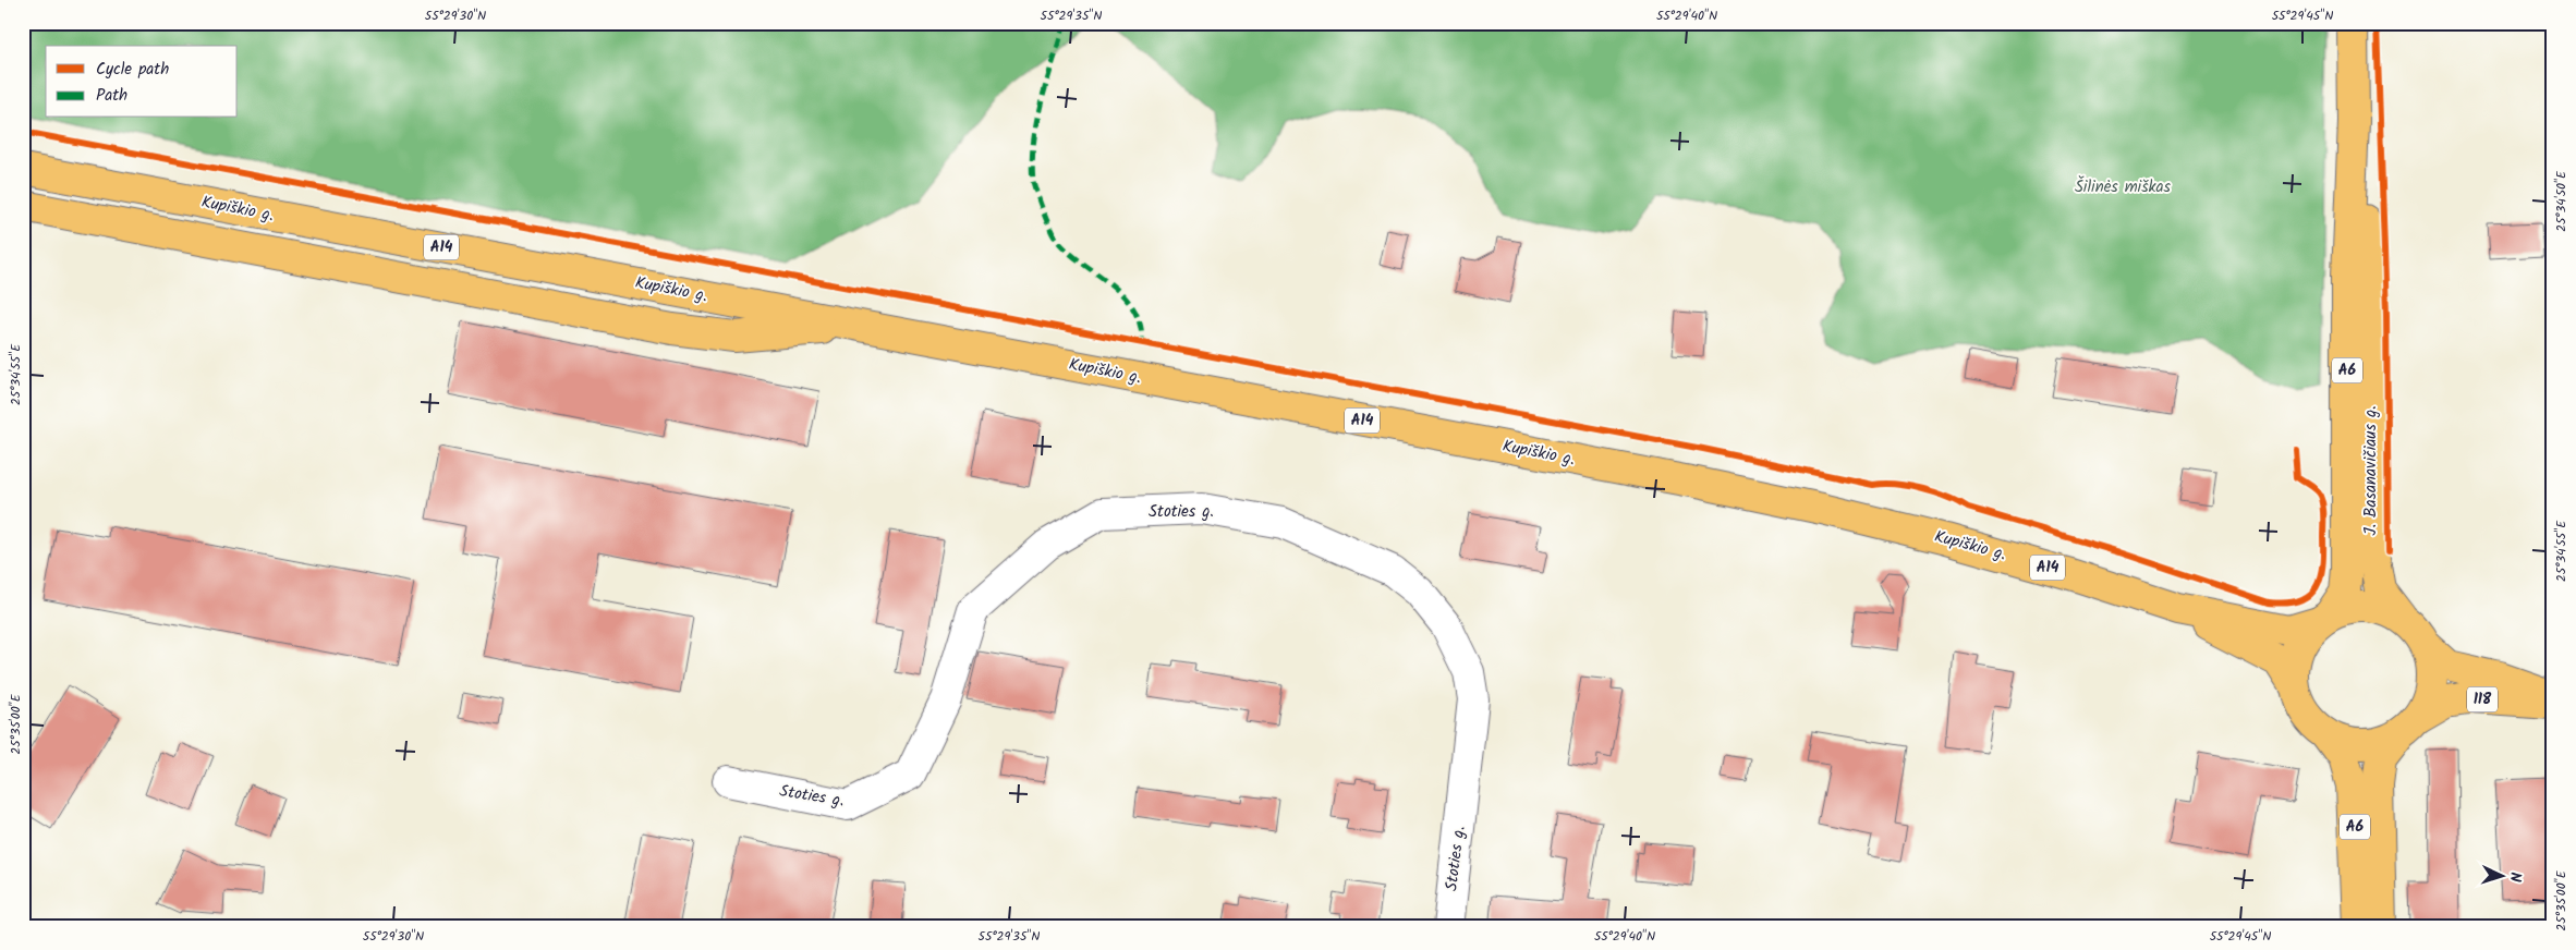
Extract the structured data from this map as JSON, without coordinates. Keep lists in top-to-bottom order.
{
  "streets": {
    "main road": [
      "Kupiškio g.",
      "A14",
      "A6",
      "J. Basanavičiaus g.",
      "118"
    ],
    "street": ["Stoties g."]
  },
  "crossings": [
    ["Kupiškio g.", "A6"],
    ["Kupiškio g.", "J. Basanavičiaus g."],
    ["Kupiškio g.", "118"],
    ["A6", "J. Basanavičiaus g."],
    ["A6", "118"],
    ["J. Basanavičiaus g.", "118"]
  ],
  "parks": ["Šilinės miškas"],
  "legend": ["Cycle path", "Path"],
  "north": "right",
  "coordinates": [
    "55°29'30\"N",
    "55°29'35\"N",
    "55°29'40\"N",
    "55°29'45\"N",
    "25°34'50\"E",
    "25°34'55\"E",
    "25°35'00\"E"
  ]
}
